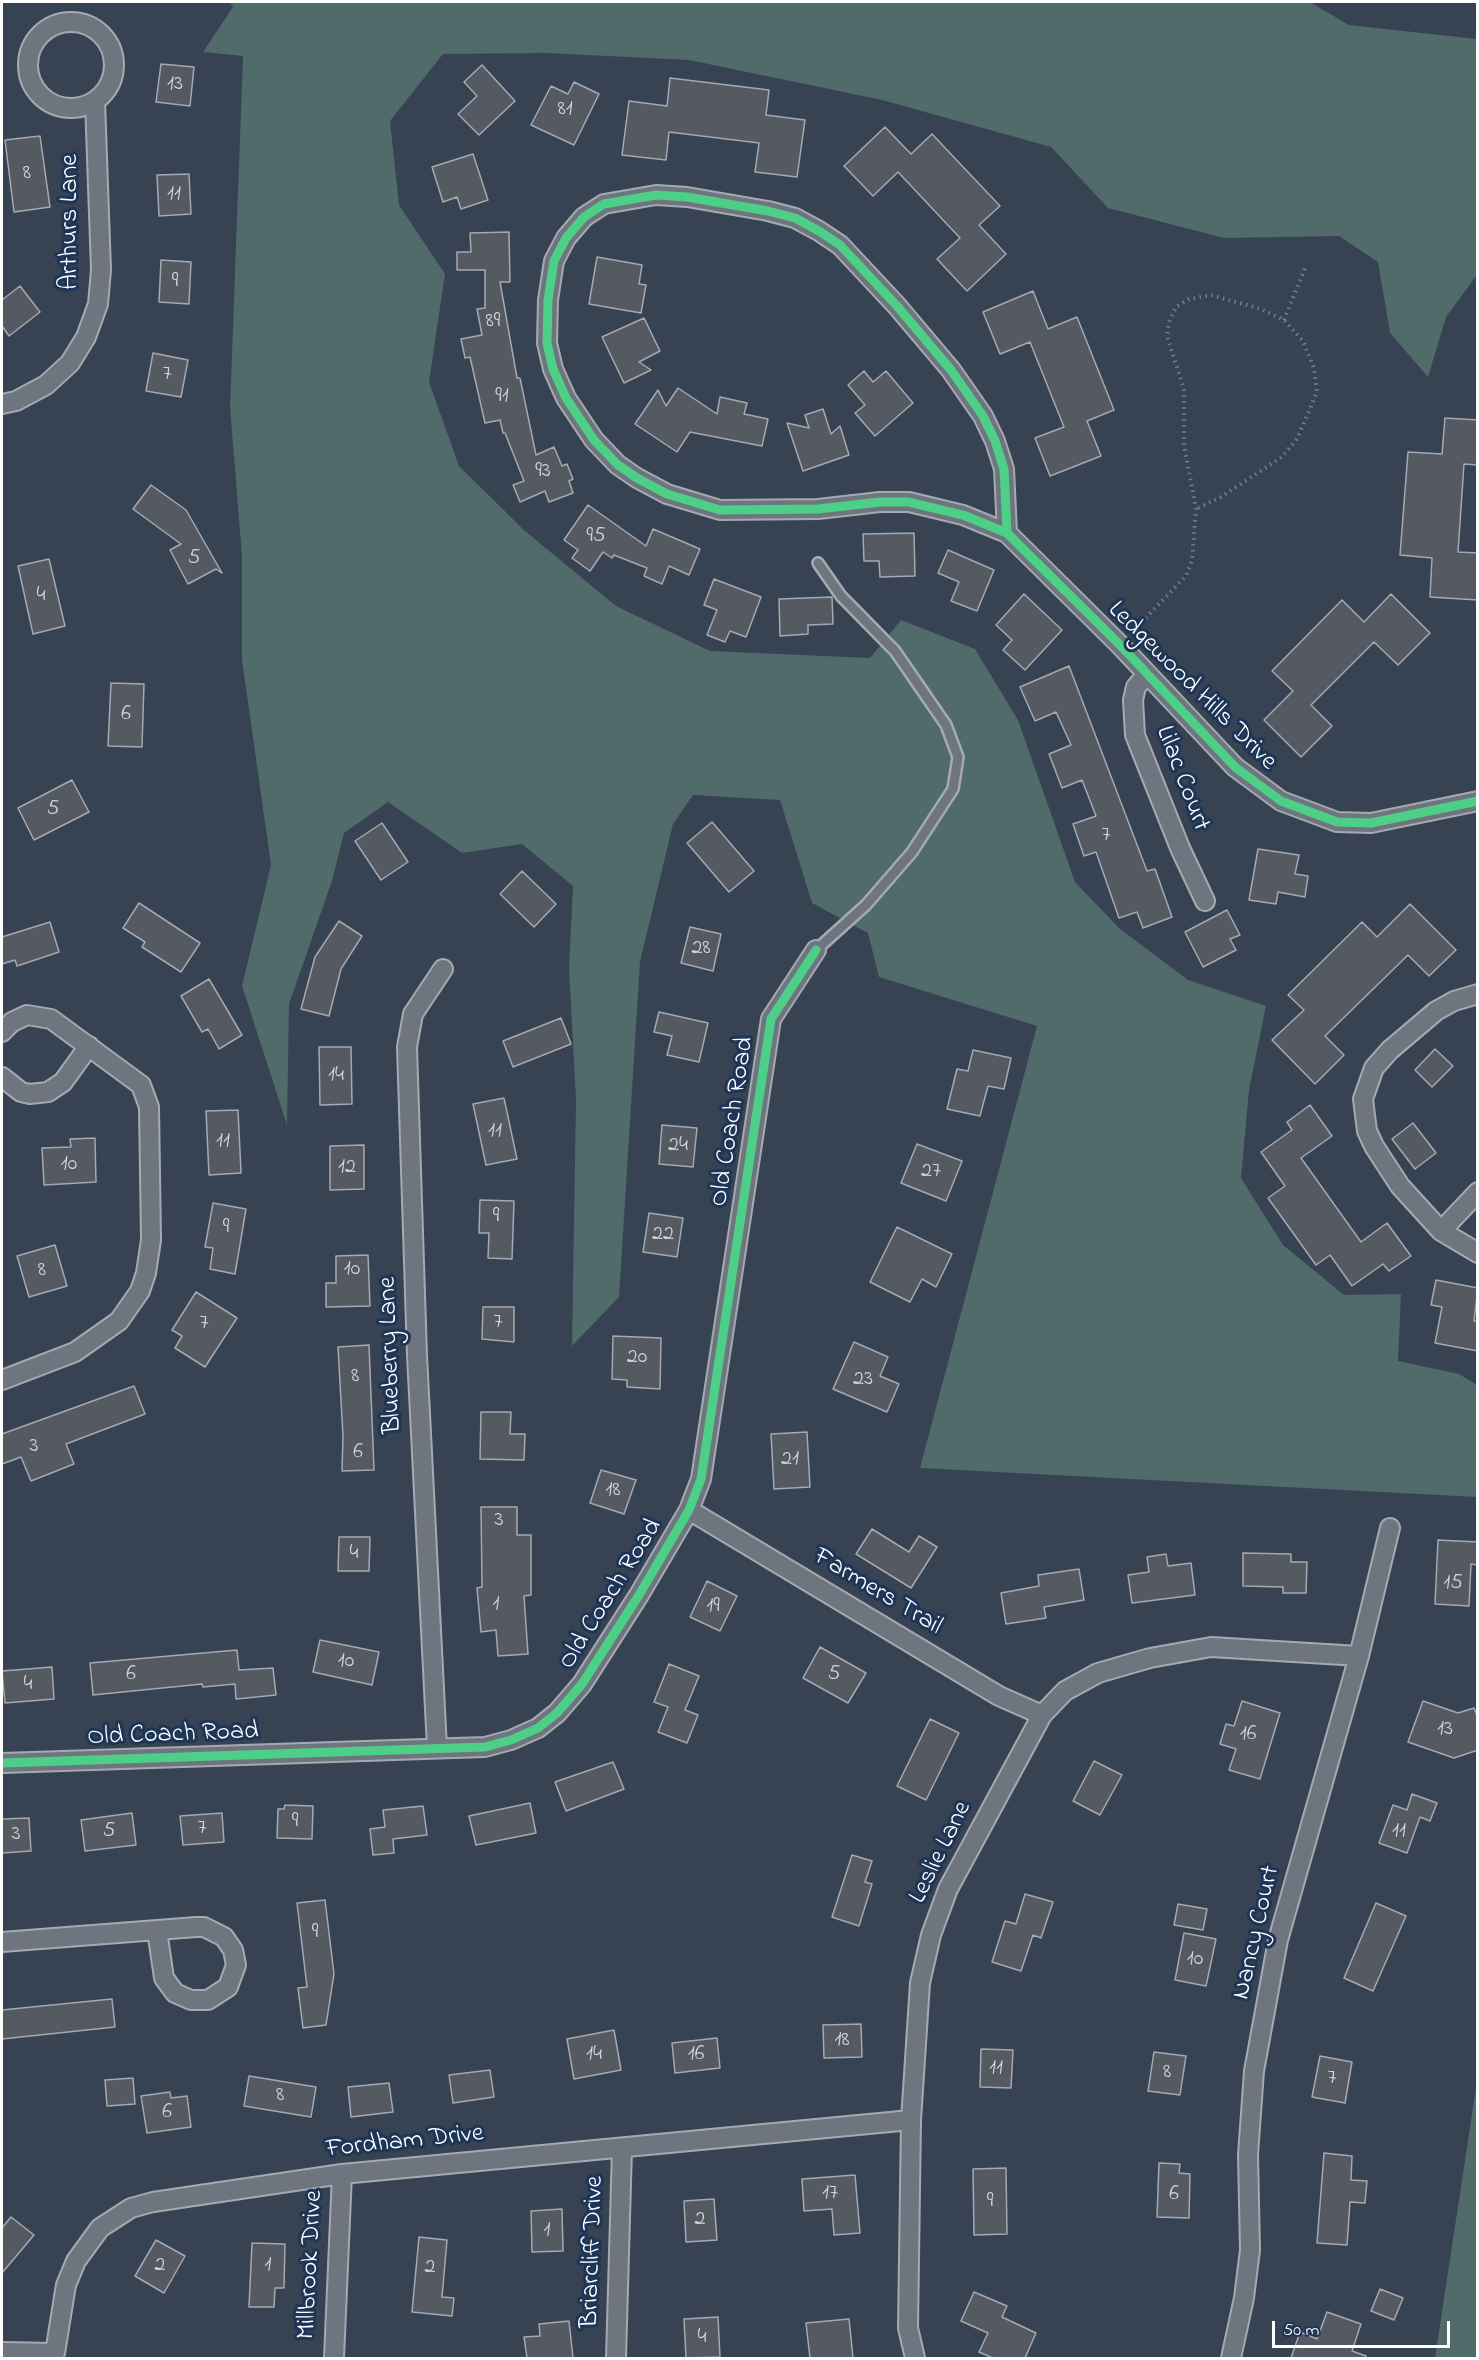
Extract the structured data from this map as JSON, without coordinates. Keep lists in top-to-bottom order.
{
  "streets": {
    "street": [
      "Arthurs Lane",
      "Ledgewood Hills Drive",
      "Lilac Court",
      "Old Coach Road",
      "Blueberry Lane",
      "Farmers Trail",
      "Leslie Lane",
      "Nancy Court",
      "Fordham Drive",
      "Briarcliff Drive",
      "Millbrook Drive"
    ]
  },
  "crossings": [
    ["Ledgewood Hills Drive", "Lilac Court"],
    ["Old Coach Road", "Blueberry Lane"],
    ["Old Coach Road", "Farmers Trail"],
    ["Farmers Trail", "Leslie Lane"],
    ["Leslie Lane", "Nancy Court"],
    ["Leslie Lane", "Fordham Drive"],
    ["Fordham Drive", "Briarcliff Drive"],
    ["Fordham Drive", "Millbrook Drive"]
  ],
  "house_numbers": [
    "13",
    "81",
    "8",
    "11",
    "9",
    "89",
    "7",
    "91",
    "93",
    "95",
    "5",
    "4",
    "6",
    "5",
    "7",
    "28",
    "14",
    "11",
    "11",
    "24",
    "10",
    "12",
    "27",
    "9",
    "9",
    "22",
    "10",
    "8",
    "7",
    "7",
    "20",
    "8",
    "23",
    "3",
    "6",
    "21",
    "18",
    "3",
    "4",
    "15",
    "1",
    "19",
    "10",
    "6",
    "5",
    "4",
    "13",
    "16",
    "9",
    "7",
    "5",
    "11",
    "3",
    "9",
    "10",
    "18",
    "14",
    "16",
    "11",
    "8",
    "7",
    "8",
    "6",
    "17",
    "6",
    "9",
    "2",
    "1",
    "2",
    "1",
    "2",
    "4"
  ],
  "scale_bar": "50 m"
}
